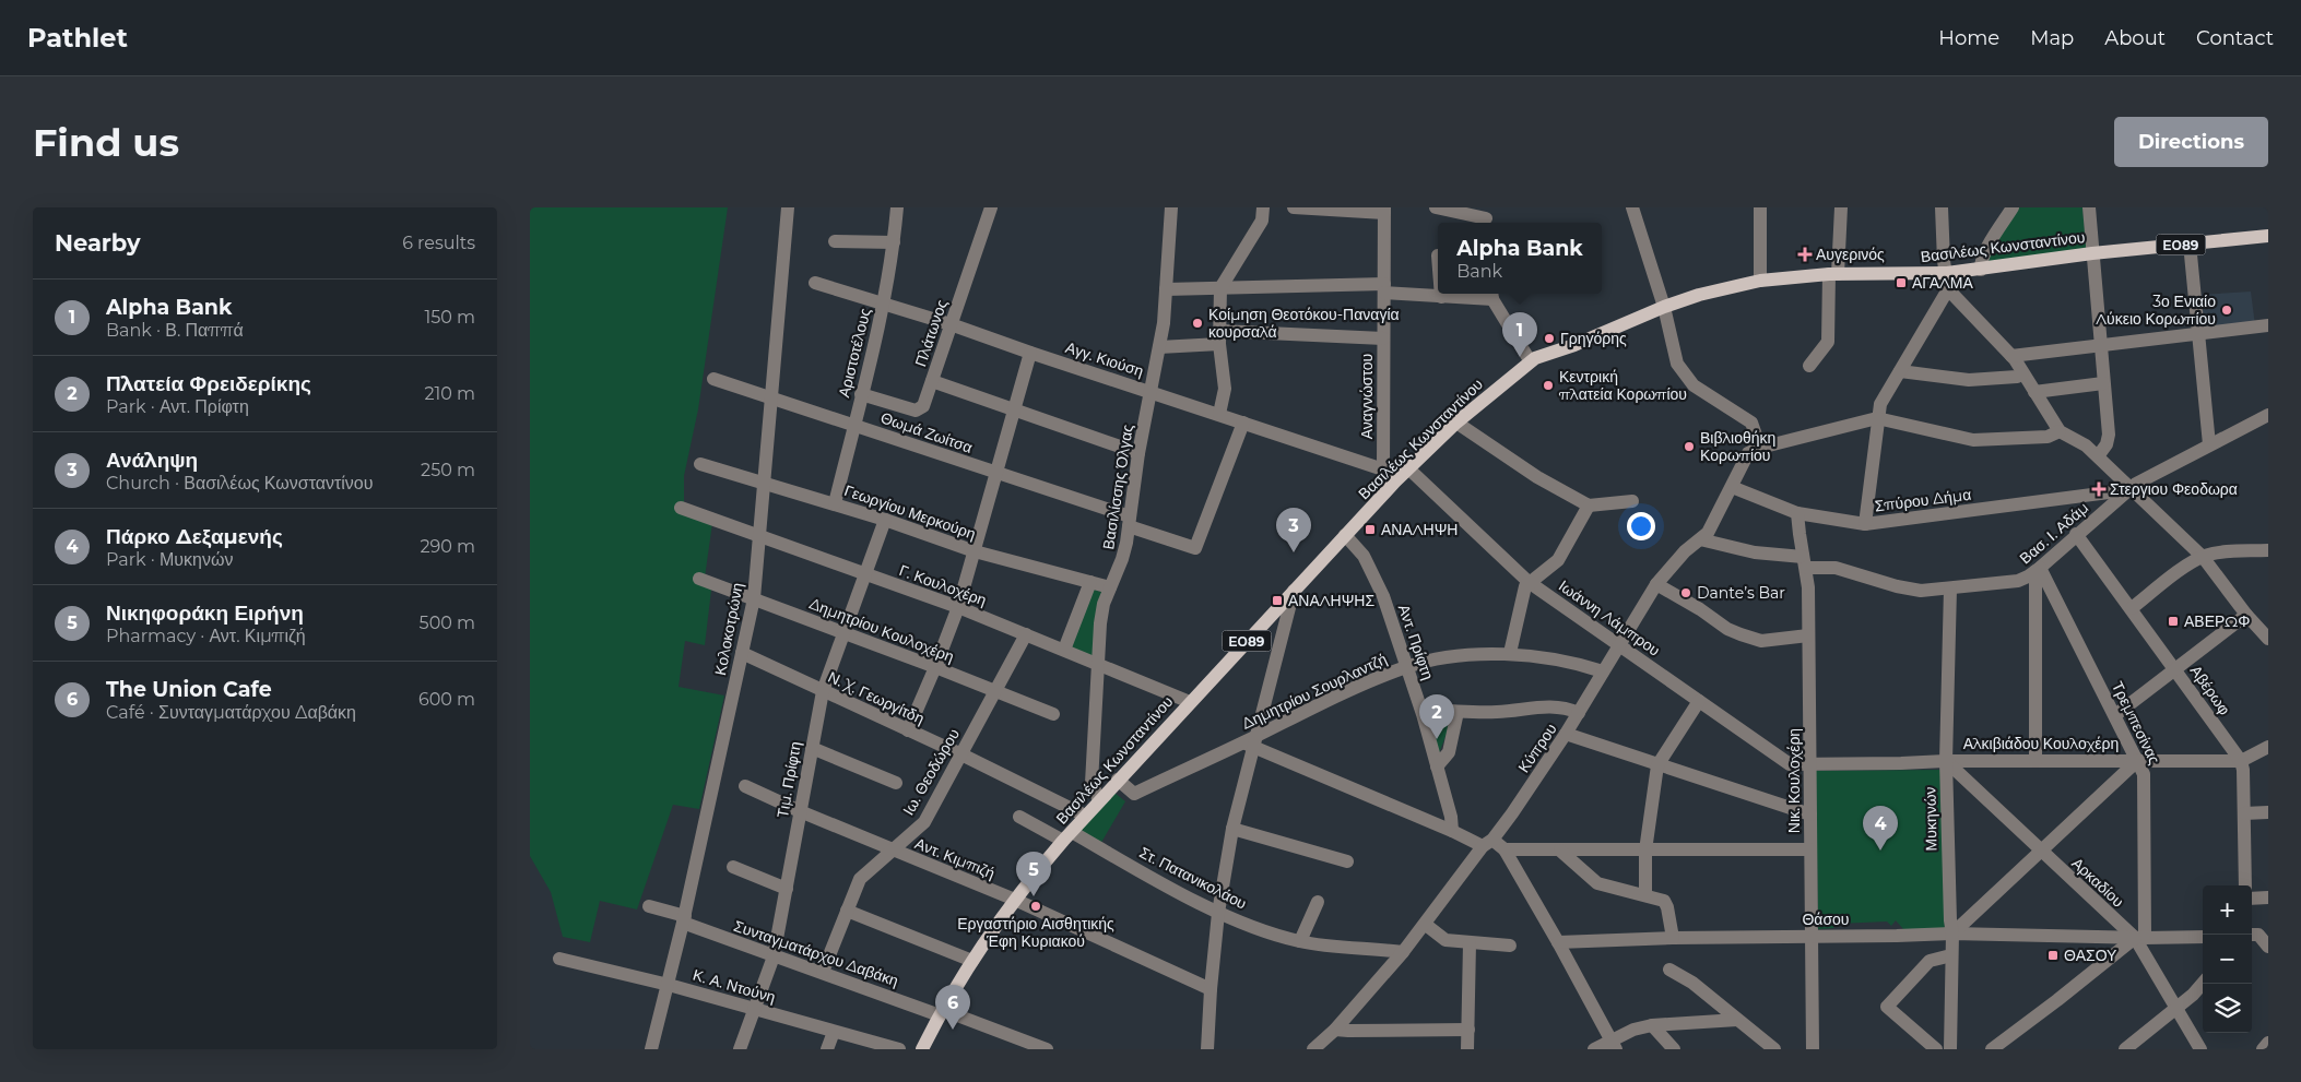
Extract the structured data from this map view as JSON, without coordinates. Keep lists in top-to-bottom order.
{
  "streets": {
    "main road": ["ΕΟ89", "Βασιλέως Κωνσταντίνου"],
    "street": [
      "Πλάτωνος",
      "Αριστοτέλους",
      "Αγγ. Κιούση",
      "Αναγνώστου",
      "Θωμά Ζωίτσα",
      "Βασιλίσσης Όλγας",
      "Σπύρου Δήμα",
      "Γεωργίου Μερκούρη",
      "Βασ. Ι. Αδάμ",
      "Γ. Κουλοχέρη",
      "Ιωάννη Λάμπρου",
      "Κολοκοτρώνη",
      "Δημητρίου Κουλοχέρη",
      "Αντ. Πρίφτη",
      "Αβέρωφ",
      "Δημητρίου Σουρλαντζή",
      "Ν. Χ. Γεωργίτδη",
      "Τρεμπεσίνας",
      "Αλκιβιάδου Κουλοχέρη",
      "Κύπρου",
      "Ιω. Θεοδώρου",
      "Τιμ. Πρίφτη",
      "Νικ. Κουλοχέρη",
      "Μυκηνών",
      "Αντ. Κιμπιζή",
      "Στ. Πατανικολάου",
      "Αρκαδίου",
      "Θάσου",
      "Συνταγματάρχου Δαβάκη",
      "Κ. Α. Ντούνη"
    ]
  },
  "crossings": [
    ["Βασιλέως Κωνσταντίνου", "Βασιλίσσης Όλγας"],
    ["Βασιλέως Κωνσταντίνου", "Γ. Κουλοχέρη"],
    ["Βασιλέως Κωνσταντίνου", "Ιωάννη Λάμπρου"],
    ["Βασιλέως Κωνσταντίνου", "Αντ. Πρίφτη"],
    ["Βασιλέως Κωνσταντίνου", "Δημητρίου Σουρλαντζή"],
    ["Βασιλέως Κωνσταντίνου", "Ν. Χ. Γεωργίτδη"],
    ["Βασιλέως Κωνσταντίνου", "Αντ. Κιμπιζή"],
    ["Βασιλέως Κωνσταντίνου", "Στ. Πατανικολάου"],
    ["Βασιλέως Κωνσταντίνου", "Συνταγματάρχου Δαβάκη"],
    ["Πλάτωνος", "Αριστοτέλους"],
    ["Πλάτωνος", "Αγγ. Κιούση"],
    ["Αριστοτέλους", "Αγγ. Κιούση"],
    ["Αριστοτέλους", "Θωμά Ζωίτσα"],
    ["Αριστοτέλους", "Γεωργίου Μερκούρη"],
    ["Αγγ. Κιούση", "Αναγνώστου"],
    ["Αγγ. Κιούση", "Θωμά Ζωίτσα"],
    ["Αγγ. Κιούση", "Βασιλίσσης Όλγας"],
    ["Θωμά Ζωίτσα", "Βασιλίσσης Όλγας"],
    ["Θωμά Ζωίτσα", "Κολοκοτρώνη"],
    ["Βασιλίσσης Όλγας", "Γεωργίου Μερκούρη"],
    ["Βασιλίσσης Όλγας", "Γ. Κουλοχέρη"],
    ["Σπύρου Δήμα", "Βασ. Ι. Αδάμ"],
    ["Σπύρου Δήμα", "Κύπρου"],
    ["Σπύρου Δήμα", "Νικ. Κουλοχέρη"],
    ["Γεωργίου Μερκούρη", "Κολοκοτρώνη"],
    ["Γεωργίου Μερκούρη", "Τιμ. Πρίφτη"],
    ["Βασ. Ι. Αδάμ", "Αβέρωφ"],
    ["Βασ. Ι. Αδάμ", "Τρεμπεσίνας"],
    ["Βασ. Ι. Αδάμ", "Κύπρου"],
    ["Βασ. Ι. Αδάμ", "Νικ. Κουλοχέρη"],
    ["Βασ. Ι. Αδάμ", "Μυκηνών"],
    ["Γ. Κουλοχέρη", "Κολοκοτρώνη"],
    ["Γ. Κουλοχέρη", "Ιω. Θεοδώρου"],
    ["Γ. Κουλοχέρη", "Τιμ. Πρίφτη"],
    ["Ιωάννη Λάμπρου", "Αλκιβιάδου Κουλοχέρη"],
    ["Ιωάννη Λάμπρου", "Κύπρου"],
    ["Ιωάννη Λάμπρου", "Νικ. Κουλοχέρη"],
    ["Κολοκοτρώνη", "Δημητρίου Κουλοχέρη"],
    ["Κολοκοτρώνη", "Ν. Χ. Γεωργίτδη"],
    ["Κολοκοτρώνη", "Συνταγματάρχου Δαβάκη"],
    ["Κολοκοτρώνη", "Κ. Α. Ντούνη"],
    ["Δημητρίου Κουλοχέρη", "Ιω. Θεοδώρου"],
    ["Δημητρίου Κουλοχέρη", "Τιμ. Πρίφτη"],
    ["Αντ. Πρίφτη", "Δημητρίου Σουρλαντζή"],
    ["Αβέρωφ", "Αλκιβιάδου Κουλοχέρη"],
    ["Δημητρίου Σουρλαντζή", "Κύπρου"],
    ["Ν. Χ. Γεωργίτδη", "Ιω. Θεοδώρου"],
    ["Ν. Χ. Γεωργίτδη", "Τιμ. Πρίφτη"],
    ["Τρεμπεσίνας", "Αλκιβιάδου Κουλοχέρη"],
    ["Τρεμπεσίνας", "Αρκαδίου"],
    ["Τρεμπεσίνας", "Θάσου"],
    ["Αλκιβιάδου Κουλοχέρη", "Νικ. Κουλοχέρη"],
    ["Αλκιβιάδου Κουλοχέρη", "Μυκηνών"],
    ["Αλκιβιάδου Κουλοχέρη", "Αρκαδίου"],
    ["Κύπρου", "Στ. Πατανικολάου"],
    ["Ιω. Θεοδώρου", "Αντ. Κιμπιζή"],
    ["Ιω. Θεοδώρου", "Συνταγματάρχου Δαβάκη"],
    ["Τιμ. Πρίφτη", "Αντ. Κιμπιζή"],
    ["Τιμ. Πρίφτη", "Συνταγματάρχου Δαβάκη"],
    ["Τιμ. Πρίφτη", "Κ. Α. Ντούνη"],
    ["Νικ. Κουλοχέρη", "Θάσου"],
    ["Μυκηνών", "Αρκαδίου"],
    ["Μυκηνών", "Θάσου"],
    ["Αρκαδίου", "Θάσου"]
  ],
  "places": {
    "health": ["Αυγερινός", "Στεργιου Φεοδωρα"],
    "transit": [
      "ΑΓΑΛΜΑ",
      "ΑΝΑΛΗΨΗ",
      "ΑΝΑΛΗΨΗΣ",
      "ΑΒΕΡΩΦ",
      "ΘΑΣΟΥ"
    ],
    "other": [
      "3ο Ενιαίο Λύκειο Κορωπίου",
      "Κοίμηση Θεοτόκου-Παναγία κουρσαλά",
      "Γρηγόρης",
      "Κεντρική πλατεία Κορωπίου",
      "Βιβλιοθήκη Κορωπίου",
      "Dante’s Bar",
      "Εργαστήριο Αισθητικής Έφη Κυριακού"
    ]
  },
  "page": {
    "header": "Pathlet",
    "nav": [
      "Home",
      "Map",
      "About",
      "Contact"
    ],
    "buttons": "Directions",
    "title": "Find us",
    "heading": ["Nearby", "6 results"],
    "popup": ["Alpha Bank", "Bank"],
    "list": [
      {
        "mark": "1",
        "name": "Alpha Bank",
        "note": "Bank · Β. Παππά",
        "value": "150 m"
      },
      {
        "mark": "2",
        "name": "Πλατεία Φρειδερίκης",
        "note": "Park · Αντ. Πρίφτη",
        "value": "210 m"
      },
      {
        "mark": "3",
        "name": "Ανάληψη",
        "note": "Church · Βασιλέως Κωνσταντίνου",
        "value": "250 m"
      },
      {
        "mark": "4",
        "name": "Πάρκο Δεξαμενής",
        "note": "Park · Μυκηνών",
        "value": "290 m"
      },
      {
        "mark": "5",
        "name": "Νικηφοράκη Ειρήνη",
        "note": "Pharmacy · Αντ. Κιμπιζή",
        "value": "500 m"
      },
      {
        "mark": "6",
        "name": "The Union Cafe",
        "note": "Café · Συνταγματάρχου Δαβάκη",
        "value": "600 m"
      }
    ],
    "pins": [
      "1",
      "3",
      "2",
      "4",
      "5",
      "6"
    ],
    "map_buttons": ["+", "−"]
  }
}
